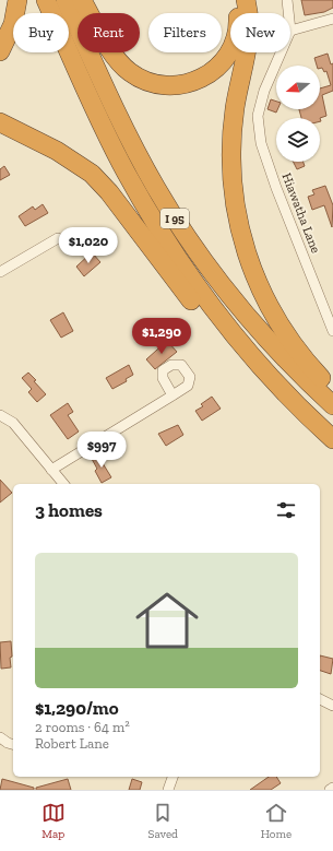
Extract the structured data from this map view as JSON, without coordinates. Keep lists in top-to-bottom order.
{
  "streets": {
    "highway": ["I 95"],
    "street": ["Hiawatha Lane"]
  },
  "north": "left",
  "page": {
    "chip": [
      "Buy",
      "Rent",
      "Filters",
      "New"
    ],
    "price": ["$1,020", "$1,290", "$997"],
    "heading": "3 homes",
    "list": [
      {
        "name": "$1,290/mo",
        "note": "2 rooms · 64 m² · Robert Lane"
      }
    ],
    "tabs": ["Map", "Saved", "Home"]
  }
}
